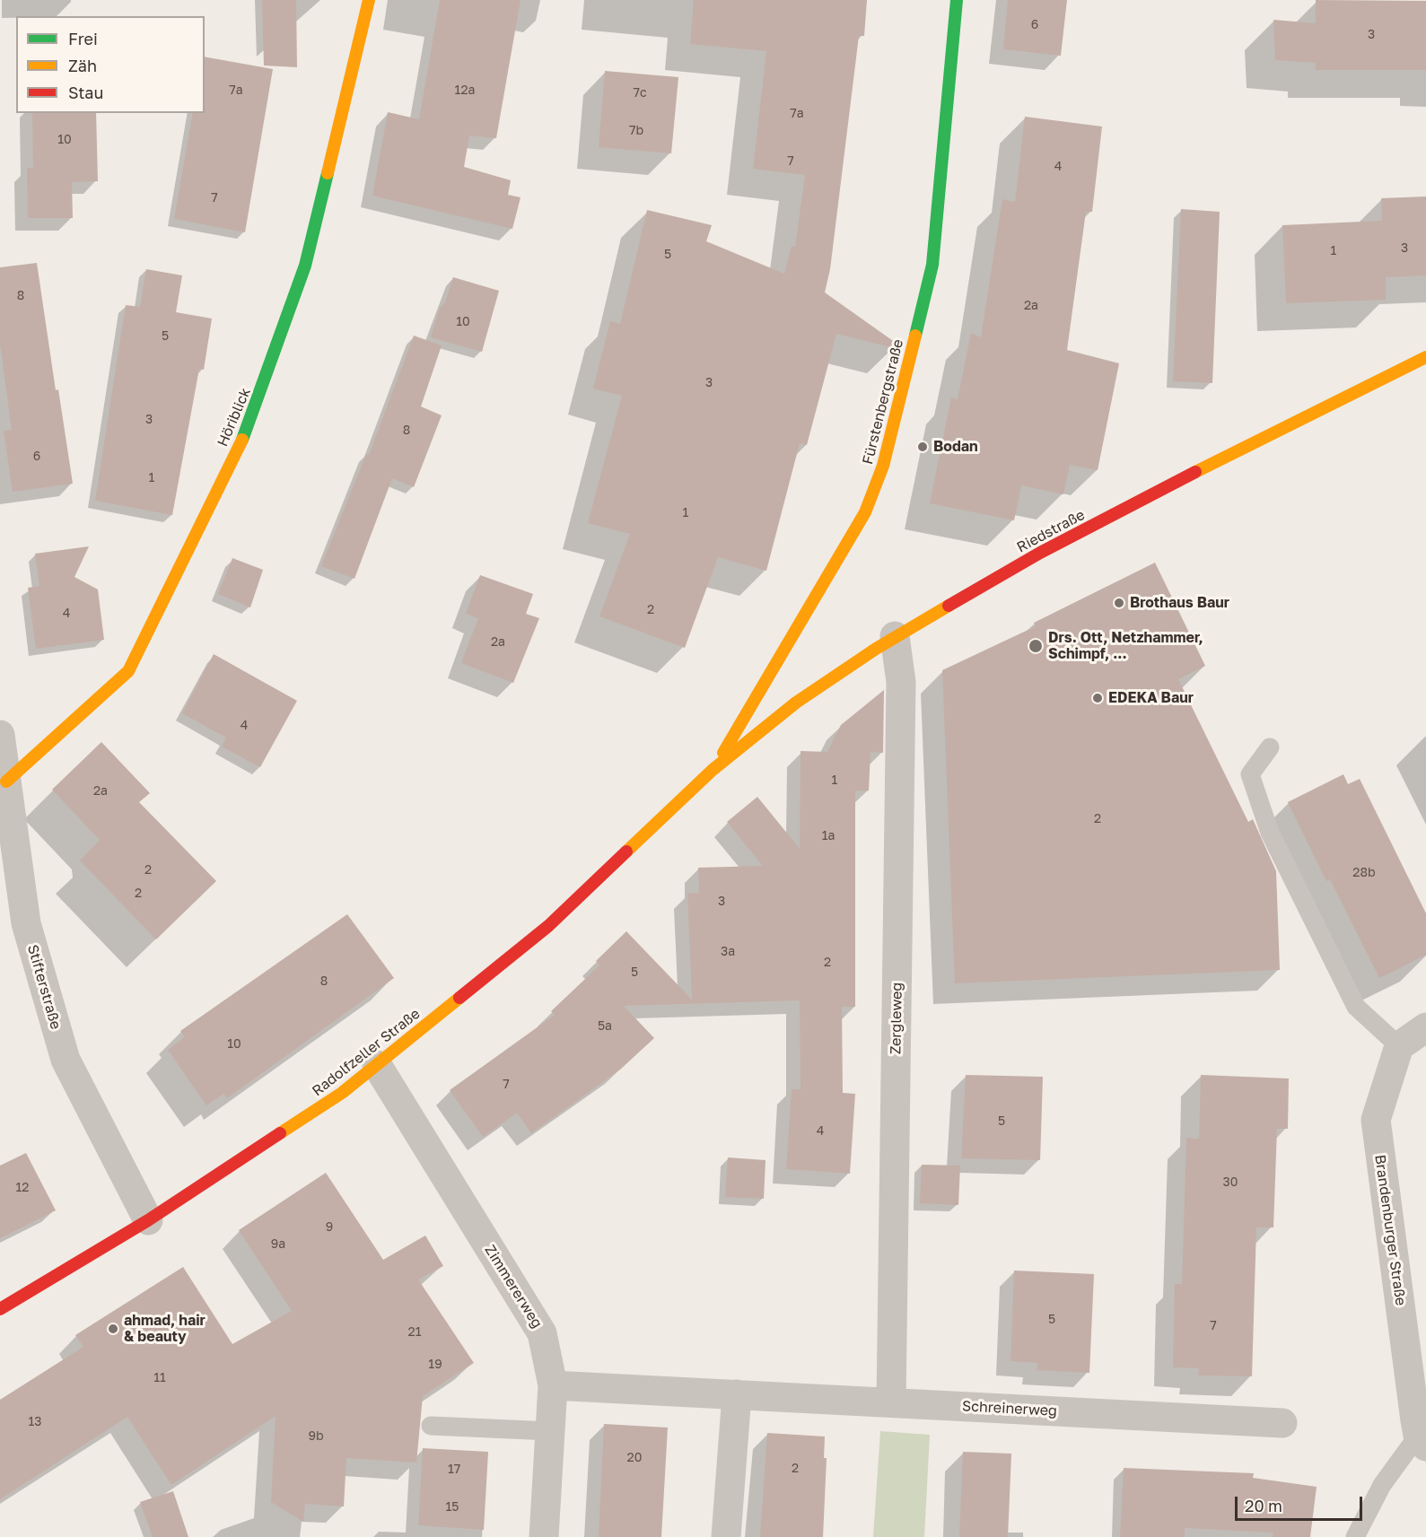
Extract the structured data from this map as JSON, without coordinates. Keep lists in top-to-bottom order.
{
  "streets": {
    "main road": [
      "Fürstenbergstraße",
      "Höriblick",
      "Riedstraße",
      "Radolfzeller Straße"
    ],
    "street": [
      "Stifterstraße",
      "Zergleweg",
      "Brandenburger Straße",
      "Zimmererweg",
      "Schreinerweg"
    ]
  },
  "crossings": [
    ["Fürstenbergstraße", "Riedstraße"],
    ["Fürstenbergstraße", "Radolfzeller Straße"],
    ["Höriblick", "Stifterstraße"],
    ["Riedstraße", "Zergleweg"],
    ["Riedstraße", "Radolfzeller Straße"],
    ["Stifterstraße", "Radolfzeller Straße"],
    ["Zergleweg", "Schreinerweg"],
    ["Radolfzeller Straße", "Zimmererweg"],
    ["Zimmererweg", "Schreinerweg"]
  ],
  "places": [
    "Bodan",
    "Brothaus Baur",
    "Drs. Ott, Netzhammer, Schimpf, ...",
    "EDEKA Baur",
    "ahmad, hair & beauty"
  ],
  "house_numbers": [
    "6",
    "3",
    "7a",
    "12a",
    "7c",
    "7a",
    "7b",
    "10",
    "7",
    "4",
    "7",
    "3",
    "1",
    "5",
    "8",
    "2a",
    "10",
    "5",
    "3",
    "3",
    "8",
    "6",
    "1",
    "1",
    "2",
    "4",
    "2a",
    "4",
    "1",
    "2a",
    "2",
    "1a",
    "2",
    "28b",
    "2",
    "3",
    "3a",
    "2",
    "5",
    "8",
    "5a",
    "10",
    "7",
    "5",
    "4",
    "30",
    "12",
    "9",
    "9a",
    "5",
    "7",
    "21",
    "19",
    "11",
    "13",
    "9b",
    "20",
    "2",
    "17",
    "15"
  ],
  "legend": ["Frei", "Zäh", "Stau"],
  "scale_bar": "20 m"
}
